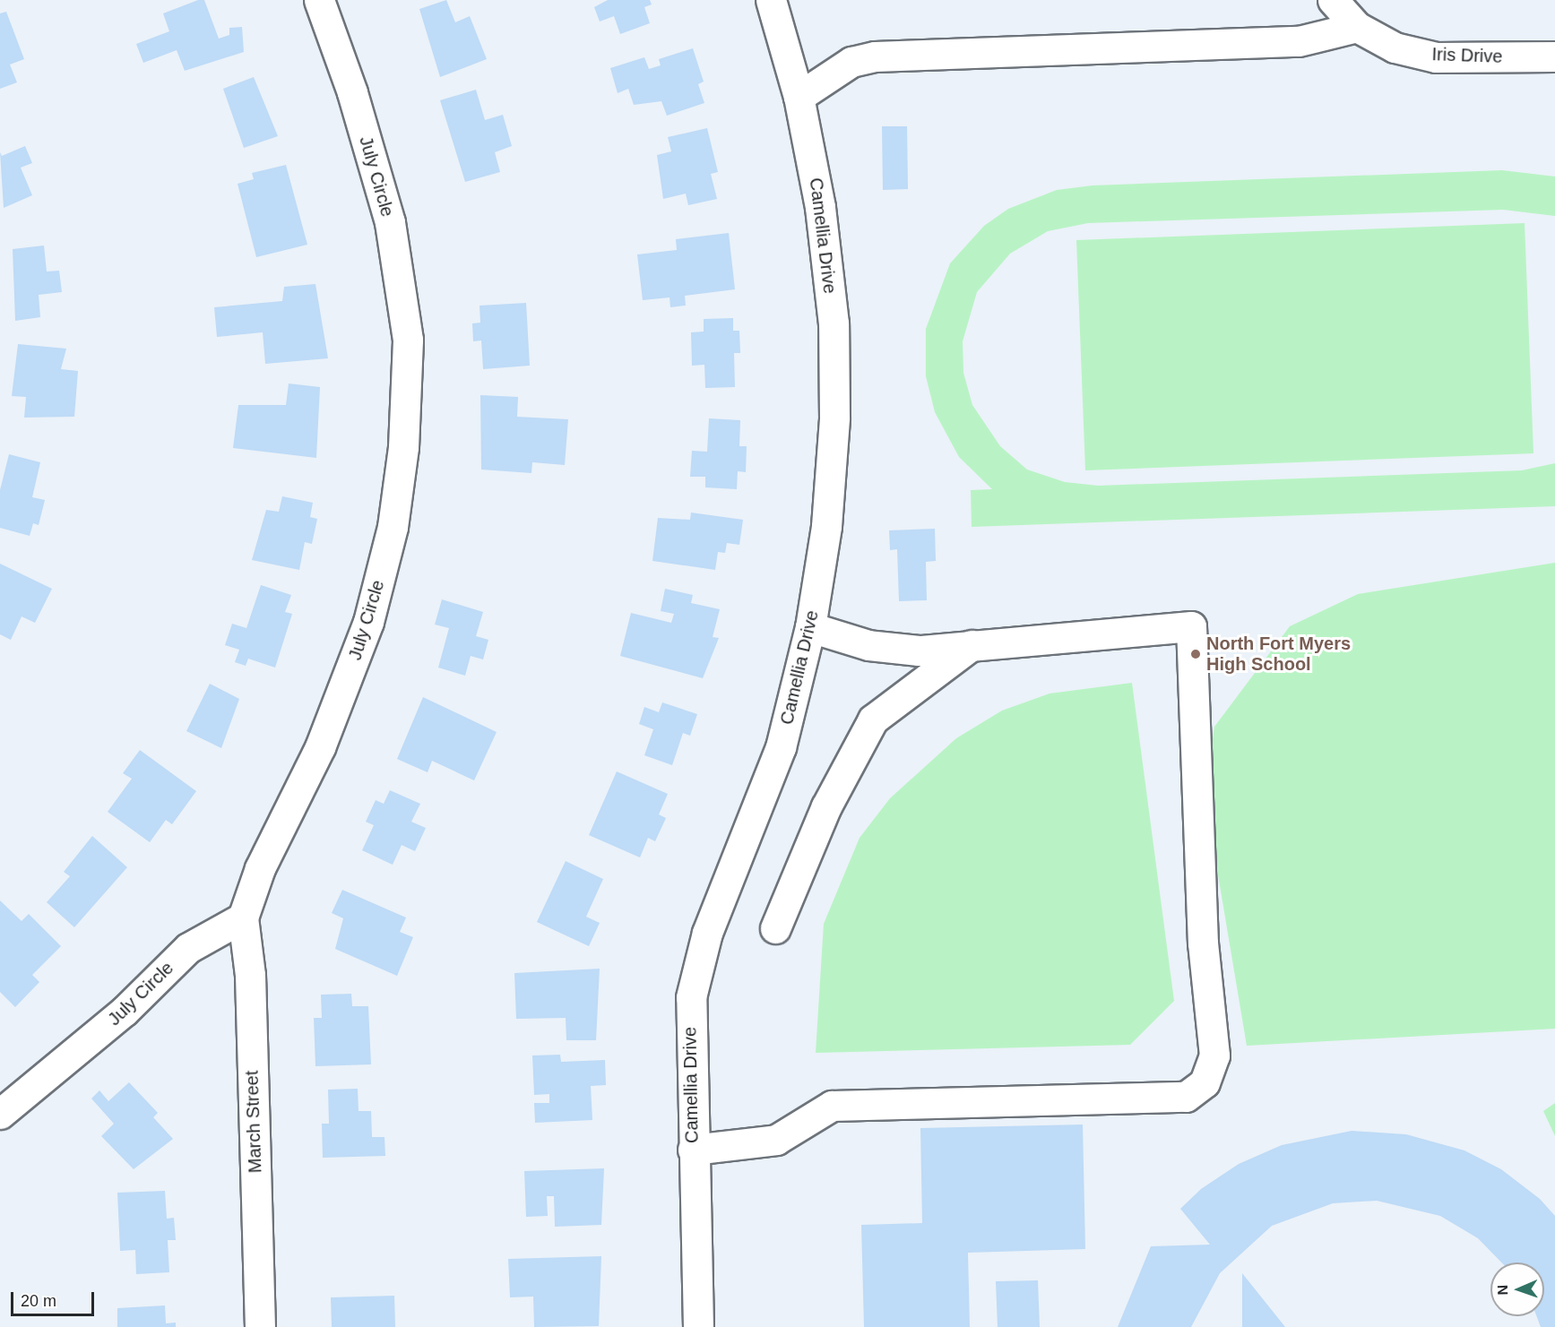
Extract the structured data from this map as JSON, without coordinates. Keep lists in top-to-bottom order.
{
  "streets": {
    "street": [
      "Iris Drive",
      "July Circle",
      "Camellia Drive",
      "March Street"
    ]
  },
  "crossings": [
    ["July Circle", "March Street"]
  ],
  "places": ["North Fort Myers High School"],
  "scale_bar": "20 m",
  "north": "left"
}
